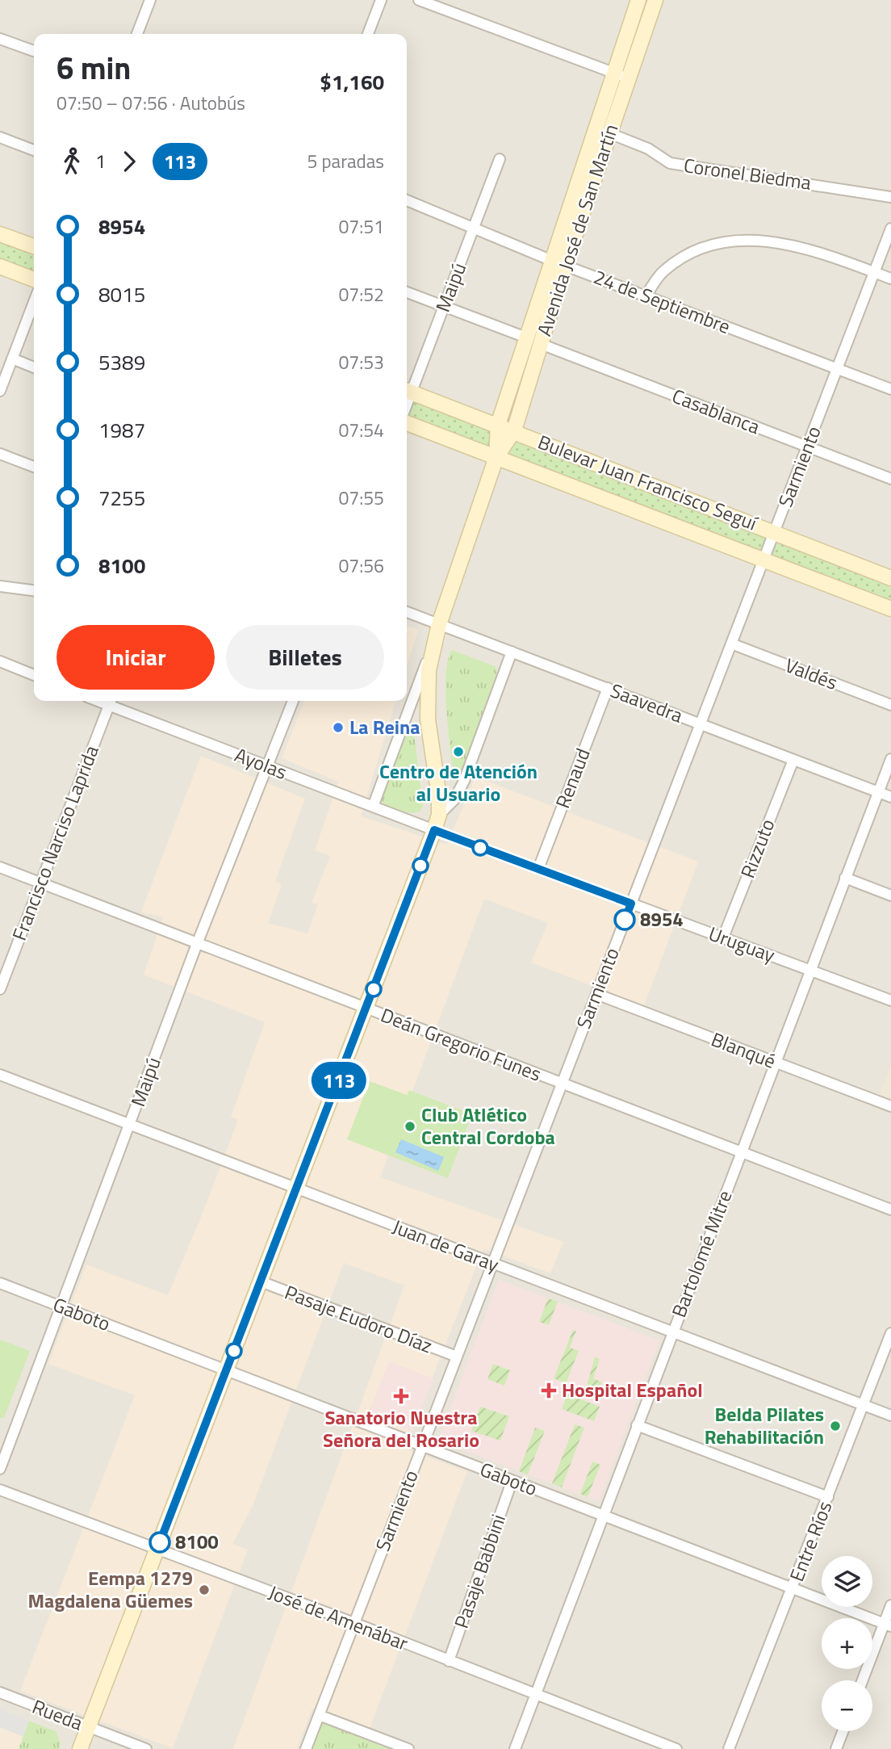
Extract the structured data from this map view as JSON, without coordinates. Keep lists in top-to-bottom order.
{
  "streets": {
    "main road": ["Avenida José de San Martín", "Bulevar Juan Francisco Seguí"],
    "street": [
      "Coronel Biedma",
      "Maipú",
      "24 de Septiembre",
      "Casablanca",
      "Sarmiento",
      "Valdés",
      "Saavedra",
      "Ayolas",
      "Renaud",
      "Francisco Narciso Laprida",
      "Rizzuto",
      "Uruguay",
      "Deán Gregorio Funes",
      "Blanqué",
      "Juan de Garay",
      "Bartolomé Mitre",
      "Gaboto",
      "Pasaje Eudoro Díaz",
      "Entre Ríos",
      "Pasaje Babbini",
      "José de Amenábar",
      "Rueda"
    ]
  },
  "crossings": [
    ["Coronel Biedma", "Avenida José de San Martín"],
    ["Avenida José de San Martín", "24 de Septiembre"],
    ["Avenida José de San Martín", "Casablanca"],
    ["Avenida José de San Martín", "Bulevar Juan Francisco Seguí"],
    ["Avenida José de San Martín", "Saavedra"],
    ["Avenida José de San Martín", "Ayolas"],
    ["Avenida José de San Martín", "Uruguay"],
    ["Avenida José de San Martín", "Deán Gregorio Funes"],
    ["Avenida José de San Martín", "Juan de Garay"],
    ["Avenida José de San Martín", "Gaboto"],
    ["Avenida José de San Martín", "Pasaje Eudoro Díaz"],
    ["Avenida José de San Martín", "José de Amenábar"],
    ["Avenida José de San Martín", "Rueda"],
    ["Maipú", "24 de Septiembre"],
    ["Maipú", "Bulevar Juan Francisco Seguí"],
    ["Maipú", "Ayolas"],
    ["Maipú", "Deán Gregorio Funes"],
    ["Maipú", "Juan de Garay"],
    ["Maipú", "Gaboto"],
    ["24 de Septiembre", "Sarmiento"],
    ["Casablanca", "Sarmiento"],
    ["Sarmiento", "Bulevar Juan Francisco Seguí"],
    ["Sarmiento", "Valdés"],
    ["Sarmiento", "Saavedra"],
    ["Sarmiento", "Uruguay"],
    ["Sarmiento", "Deán Gregorio Funes"],
    ["Sarmiento", "Blanqué"],
    ["Sarmiento", "Juan de Garay"],
    ["Sarmiento", "Gaboto"],
    ["Sarmiento", "Pasaje Eudoro Díaz"],
    ["Sarmiento", "José de Amenábar"],
    ["Saavedra", "Renaud"],
    ["Saavedra", "Rizzuto"],
    ["Saavedra", "Bartolomé Mitre"],
    ["Ayolas", "Francisco Narciso Laprida"],
    ["Ayolas", "Uruguay"],
    ["Renaud", "Uruguay"],
    ["Francisco Narciso Laprida", "Deán Gregorio Funes"],
    ["Rizzuto", "Uruguay"],
    ["Uruguay", "Bartolomé Mitre"],
    ["Deán Gregorio Funes", "Bartolomé Mitre"],
    ["Blanqué", "Bartolomé Mitre"],
    ["Juan de Garay", "Bartolomé Mitre"],
    ["Juan de Garay", "Entre Ríos"],
    ["Bartolomé Mitre", "Gaboto"],
    ["Bartolomé Mitre", "José de Amenábar"],
    ["Gaboto", "Entre Ríos"],
    ["Gaboto", "Pasaje Babbini"],
    ["Pasaje Babbini", "José de Amenábar"]
  ],
  "places": {
    "other": [
      "La Reina",
      "Centro de Atención al Usuario",
      "8954",
      "Club Atlético Central Cordoba",
      "Belda Pilates Rehabilitación",
      "8100",
      "Eempa 1279 Magdalena Güemes"
    ],
    "health": ["Hospital Español", "Sanatorio Nuestra Señora del Rosario"]
  },
  "lines": ["bus line 113"],
  "page": {
    "on_map": "113",
    "heading": ["6 min", "07:50 – 07:56 · Autobús", "$1,160"],
    "legs": ["1", "113", "5 paradas"],
    "list": [
      {
        "name": "8954",
        "value": "07:51"
      },
      {
        "name": "8015",
        "value": "07:52"
      },
      {
        "name": "5389",
        "value": "07:53"
      },
      {
        "name": "1987",
        "value": "07:54"
      },
      {
        "name": "7255",
        "value": "07:55"
      },
      {
        "name": "8100",
        "value": "07:56"
      }
    ],
    "buttons": ["Iniciar", "Billetes"],
    "map_buttons": ["+", "−"]
  }
}
